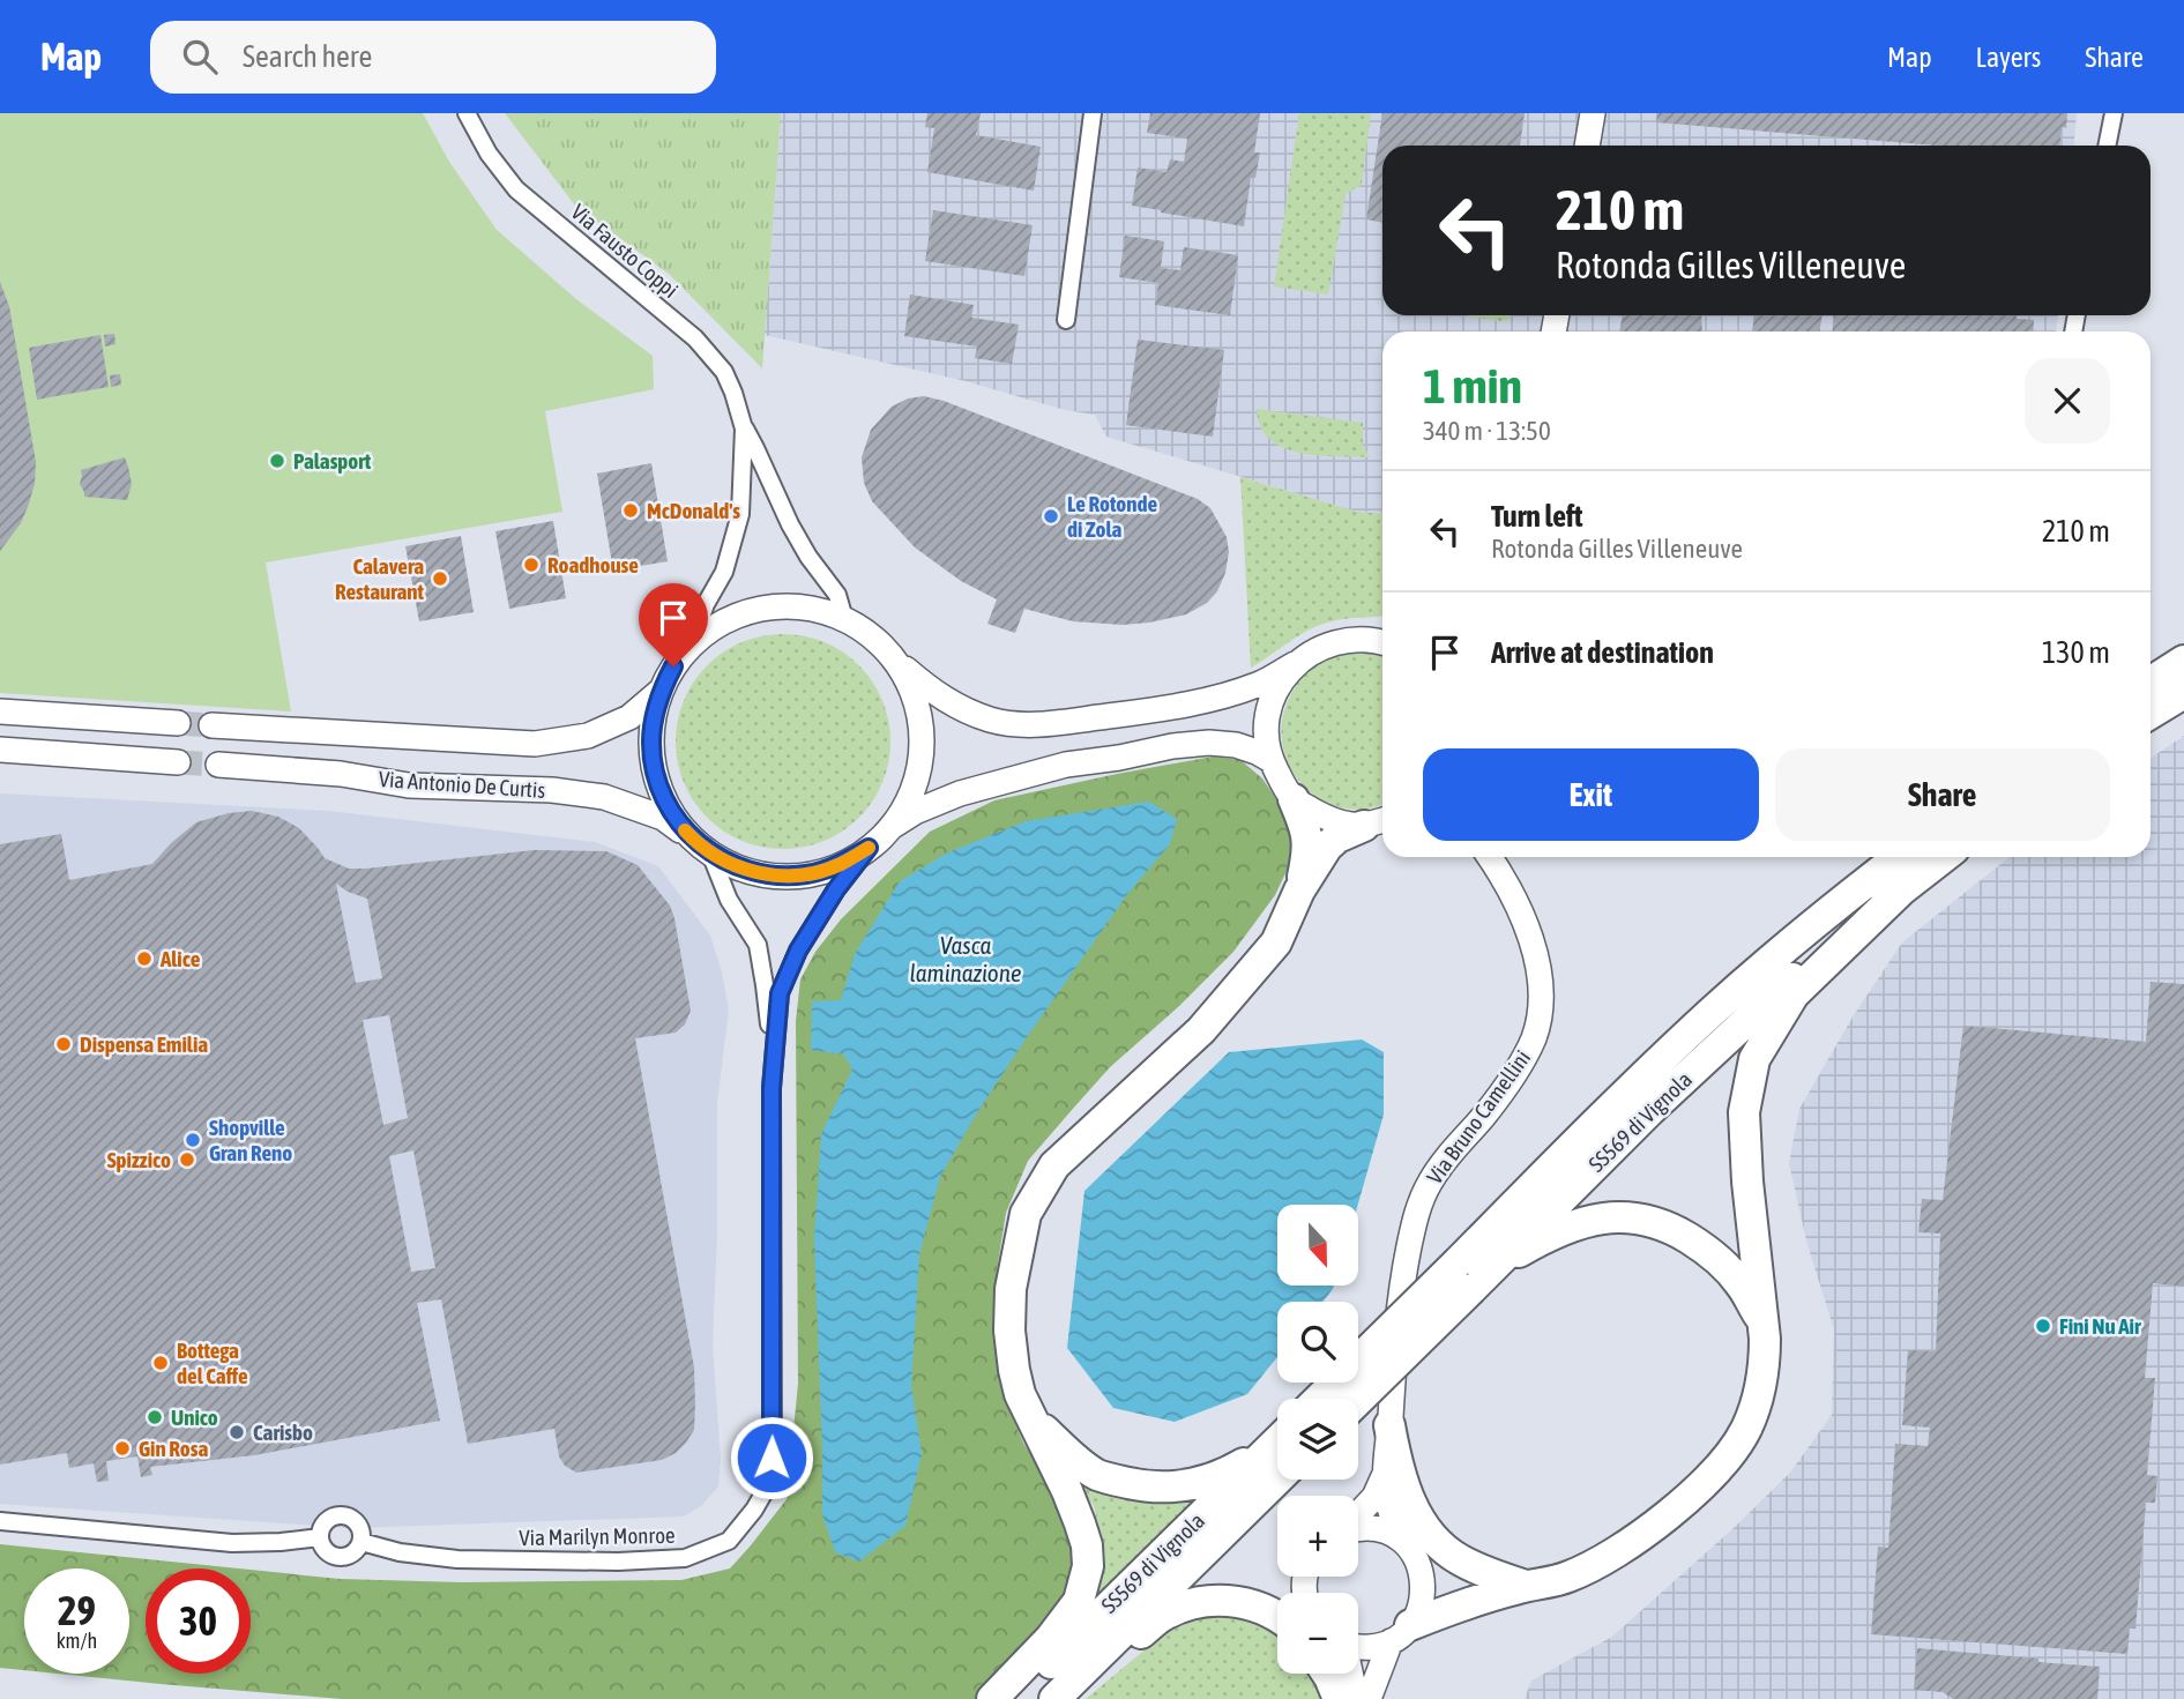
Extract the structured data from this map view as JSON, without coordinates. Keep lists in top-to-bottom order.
{
  "streets": {
    "highway": ["SS569 di Vignola"],
    "street": [
      "Via Fausto Coppi",
      "Via Antonio De Curtis",
      "Via Bruno Camellini",
      "Via Marilyn Monroe"
    ]
  },
  "crossings": [
    ["Via Fausto Coppi", "Via Antonio De Curtis"],
    ["Via Fausto Coppi", "Via Marilyn Monroe"],
    ["Via Antonio De Curtis", "Via Marilyn Monroe"]
  ],
  "water": ["Vasca laminazione"],
  "places": [
    "Palasport",
    "McDonald's",
    "Le Rotonde di Zola",
    "Roadhouse",
    "Calavera Restaurant",
    "Alice",
    "Dispensa Emilia",
    "Shopville Gran Reno",
    "Spizzico",
    "Fini Nu Air",
    "Bottega del Caffe",
    "Unico",
    "Carisbo",
    "Gin Rosa"
  ],
  "north": "bottom",
  "page": {
    "header": "Map",
    "search": "Search here",
    "nav": ["Map", "Layers", "Share"],
    "turn": ["210 m", "Rotonda Gilles Villeneuve"],
    "heading": ["1 min", "340 m · 13:50"],
    "list": [
      {
        "name": "Turn left",
        "note": "Rotonda Gilles Villeneuve",
        "value": "210 m"
      },
      {
        "name": "Arrive at destination",
        "value": "130 m"
      }
    ],
    "buttons": ["Exit", "Share"],
    "map_buttons": ["+", "−"],
    "speed": "29 km/h",
    "limit": "30"
  }
}
